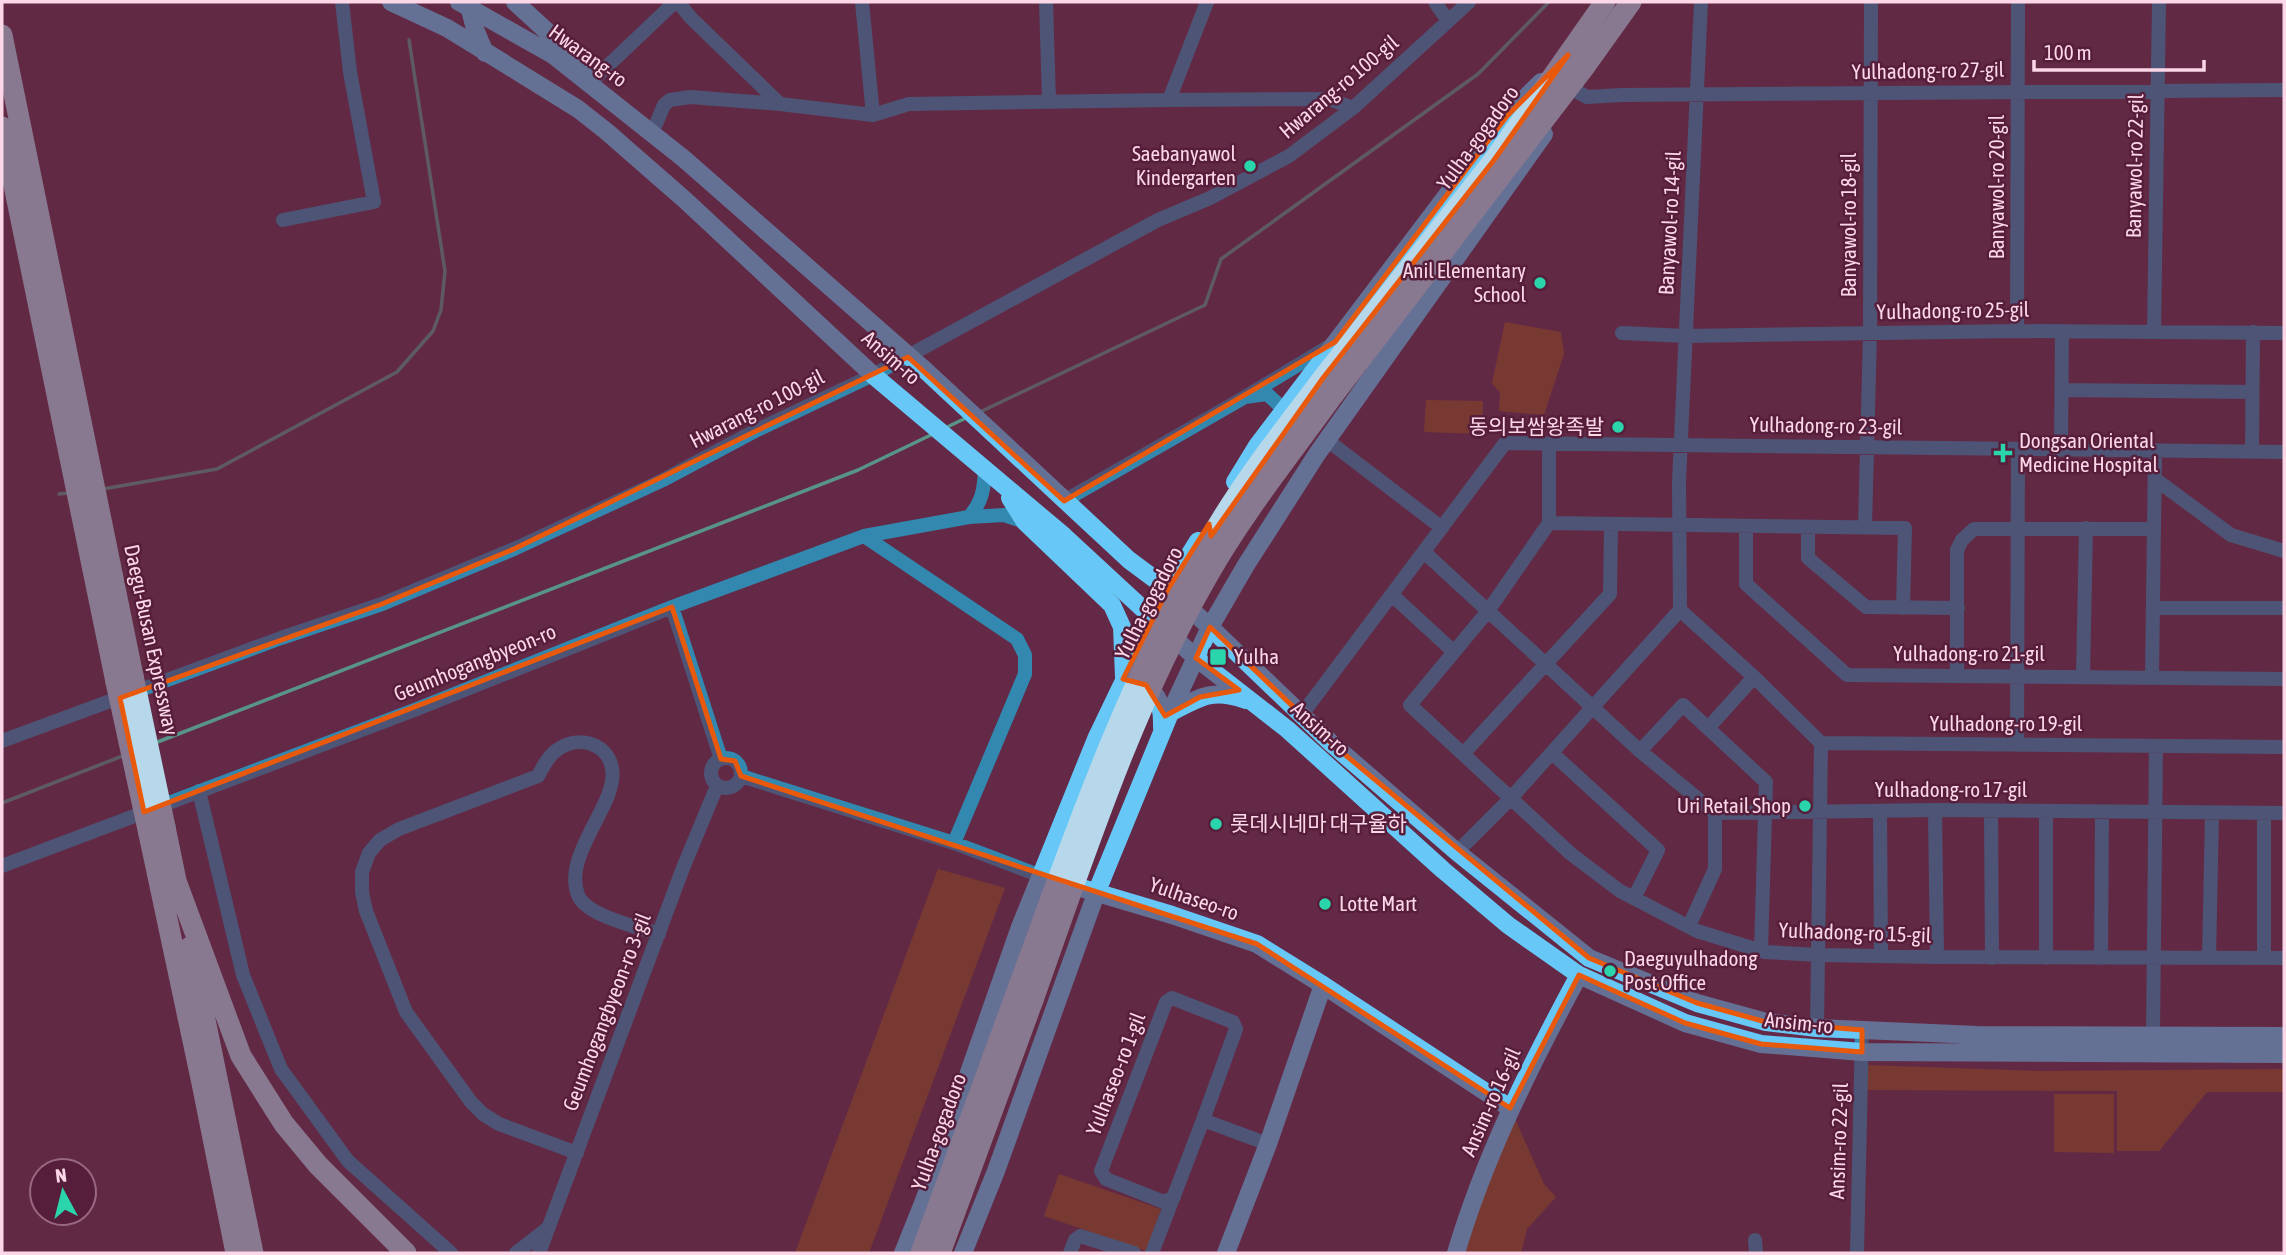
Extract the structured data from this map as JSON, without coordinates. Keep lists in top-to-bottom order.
{
  "streets": {
    "highway": ["Yulha-gogadoro", "Daegu-Busan Expressway"],
    "main road": [
      "Hwarang-ro",
      "Ansim-ro",
      "Yulhaseo-ro",
      "Ansim-ro 16-gil"
    ],
    "street": [
      "Yulhadong-ro 27-gil",
      "Hwarang-ro 100-gil",
      "Banyawol-ro 22-gil",
      "Banyawol-ro 20-gil",
      "Banyawol-ro 14-gil",
      "Banyawol-ro 18-gil",
      "Yulhadong-ro 25-gil",
      "Yulhadong-ro 23-gil",
      "Yulhadong-ro 21-gil",
      "Geumhogangbyeon-ro",
      "Yulhadong-ro 19-gil",
      "Yulhadong-ro 17-gil",
      "Yulhadong-ro 15-gil",
      "Geumhogangbyeon-ro 3-gil",
      "Yulhaseo-ro 1-gil",
      "Ansim-ro 22-gil"
    ]
  },
  "crossings": [
    ["Hwarang-ro", "Ansim-ro"],
    ["Yulhadong-ro 27-gil", "Banyawol-ro 22-gil"],
    ["Yulhadong-ro 27-gil", "Banyawol-ro 20-gil"],
    ["Yulhadong-ro 27-gil", "Banyawol-ro 14-gil"],
    ["Yulhadong-ro 27-gil", "Banyawol-ro 18-gil"],
    ["Hwarang-ro 100-gil", "Ansim-ro"],
    ["Banyawol-ro 22-gil", "Yulhadong-ro 25-gil"],
    ["Banyawol-ro 20-gil", "Yulhadong-ro 25-gil"],
    ["Banyawol-ro 14-gil", "Yulhadong-ro 25-gil"],
    ["Banyawol-ro 14-gil", "Yulhadong-ro 23-gil"],
    ["Banyawol-ro 18-gil", "Yulhadong-ro 25-gil"],
    ["Banyawol-ro 18-gil", "Yulhadong-ro 23-gil"],
    ["Ansim-ro", "Yulhadong-ro 23-gil"],
    ["Ansim-ro", "Ansim-ro 16-gil"],
    ["Ansim-ro", "Ansim-ro 22-gil"],
    ["Yulhaseo-ro", "Ansim-ro 16-gil"]
  ],
  "places": {
    "other": [
      "Saebanyawol Kindergarten",
      "Anil Elementary School",
      "동의보쌈왕족발",
      "Uri Retail Shop",
      "롯데시네마 대구율하",
      "Lotte Mart",
      "Daeguyulhadong Post Office"
    ],
    "health": ["Dongsan Oriental Medicine Hospital"],
    "transit": ["Yulha"]
  },
  "scale_bar": "100 m",
  "north": "top"
}
